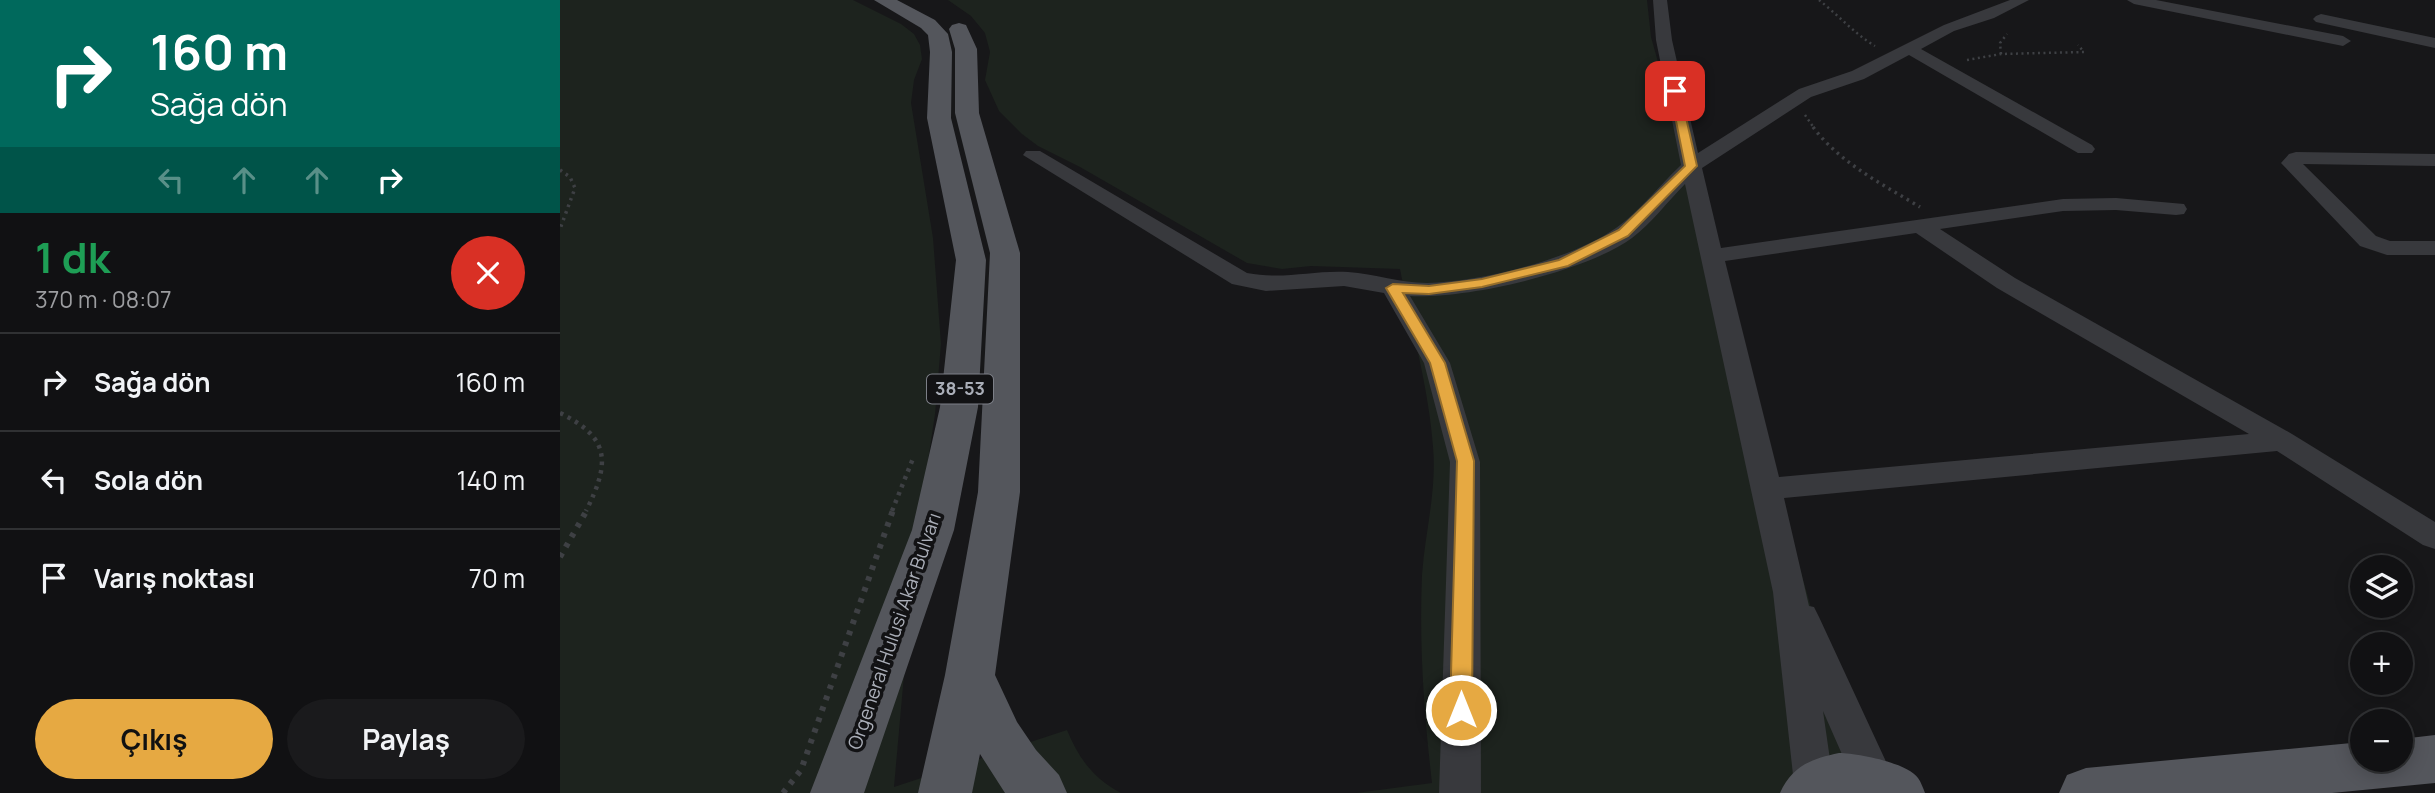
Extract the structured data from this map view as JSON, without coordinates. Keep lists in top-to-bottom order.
{
  "streets": {
    "main road": ["38-53", "Orgeneral Hulusi Akar Bulvarı"]
  },
  "page": {
    "turn": ["160 m", "Sağa dön"],
    "heading": ["1 dk", "370 m · 08:07"],
    "list": [
      {
        "name": "Sağa dön",
        "value": "160 m"
      },
      {
        "name": "Sola dön",
        "value": "140 m"
      },
      {
        "name": "Varış noktası",
        "value": "70 m"
      }
    ],
    "map_buttons": ["+", "−"],
    "buttons": ["Çıkış", "Paylaş"]
  }
}
